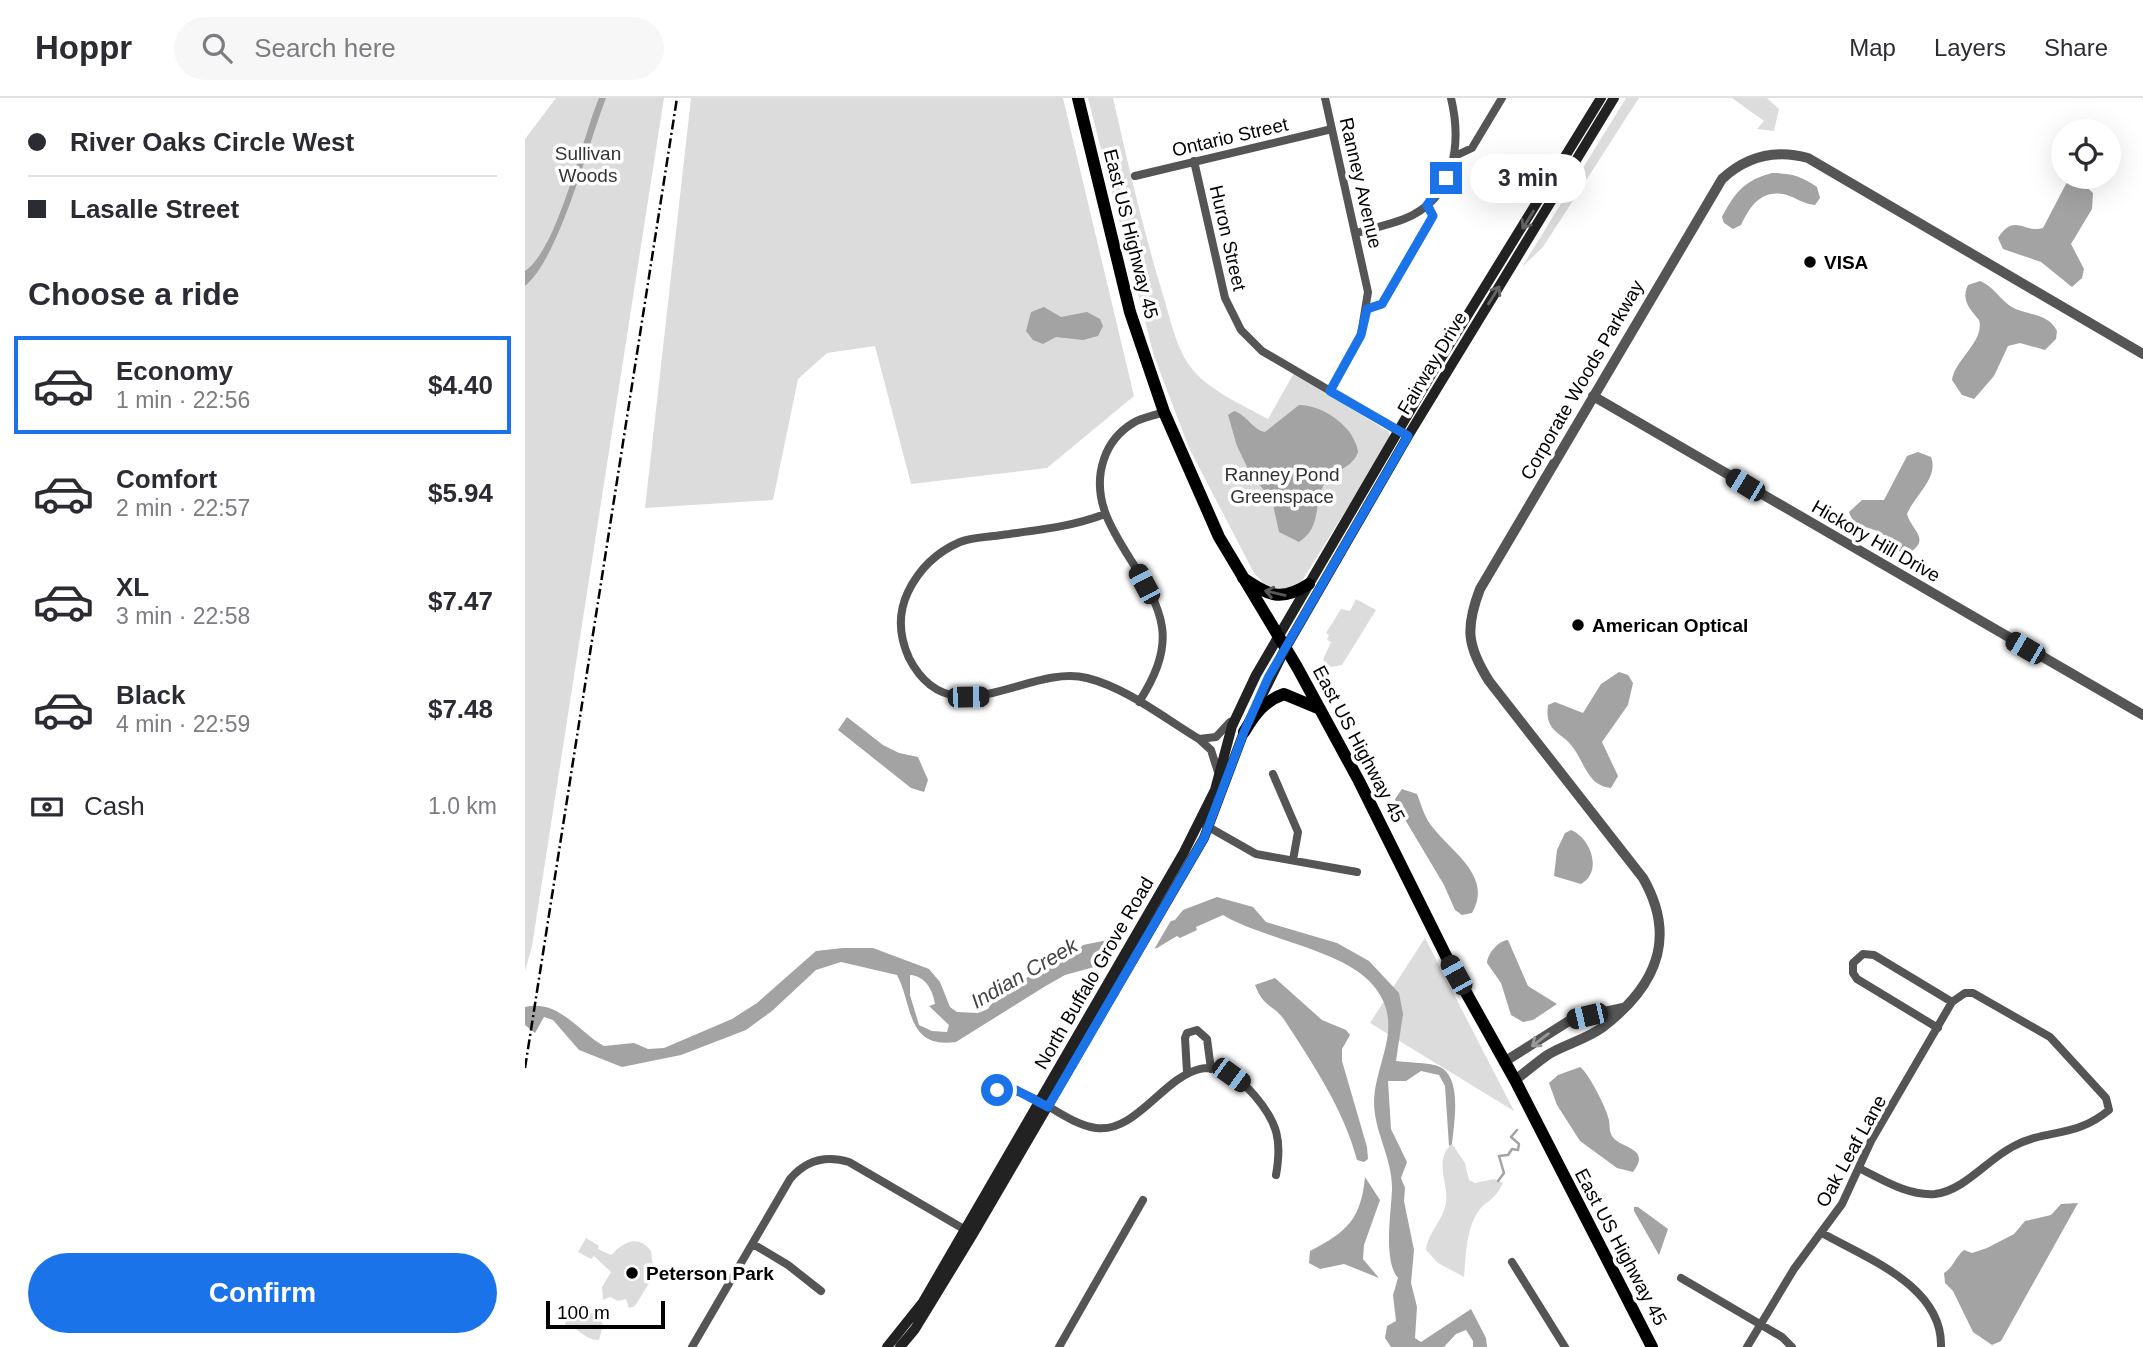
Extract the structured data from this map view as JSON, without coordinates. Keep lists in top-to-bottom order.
{
  "streets": {
    "main road": ["East US Highway 45", "Fairway Drive", "North Buffalo Grove Road"],
    "street": [
      "Ontario Street",
      "Ranney Avenue",
      "Huron Street",
      "Corporate Woods Parkway",
      "Hickory Hill Drive",
      "Oak Leaf Lane"
    ]
  },
  "crossings": [
    ["Ontario Street", "Ranney Avenue"],
    ["Ontario Street", "Huron Street"],
    ["Ranney Avenue", "Huron Street"],
    ["East US Highway 45", "Fairway Drive"],
    ["East US Highway 45", "Corporate Woods Parkway"],
    ["East US Highway 45", "North Buffalo Grove Road"],
    ["Huron Street", "Fairway Drive"],
    ["Fairway Drive", "North Buffalo Grove Road"],
    ["Corporate Woods Parkway", "Hickory Hill Drive"]
  ],
  "water": ["Indian Creek"],
  "parks": ["Sullivan Woods", "Ranney Pond Greenspace"],
  "places": ["VISA", "American Optical", "Peterson Park"],
  "scale_bar": "100 m",
  "page": {
    "header": "Hoppr",
    "search": "Search here",
    "nav": ["Map", "Layers", "Share"],
    "banner": ["River Oaks Circle West", "Lasalle Street"],
    "bubble": "3 min",
    "heading": "Choose a ride",
    "list": [
      {
        "name": "Economy",
        "note": "1 min · 22:56",
        "value": "$4.40"
      },
      {
        "name": "Comfort",
        "note": "2 min · 22:57",
        "value": "$5.94"
      },
      {
        "name": "XL",
        "note": "3 min · 22:58",
        "value": "$7.47"
      },
      {
        "name": "Black",
        "note": "4 min · 22:59",
        "value": "$7.48"
      }
    ],
    "pay": ["Cash", "1.0 km"],
    "buttons": "Confirm",
    "scale": "100 m"
  }
}
